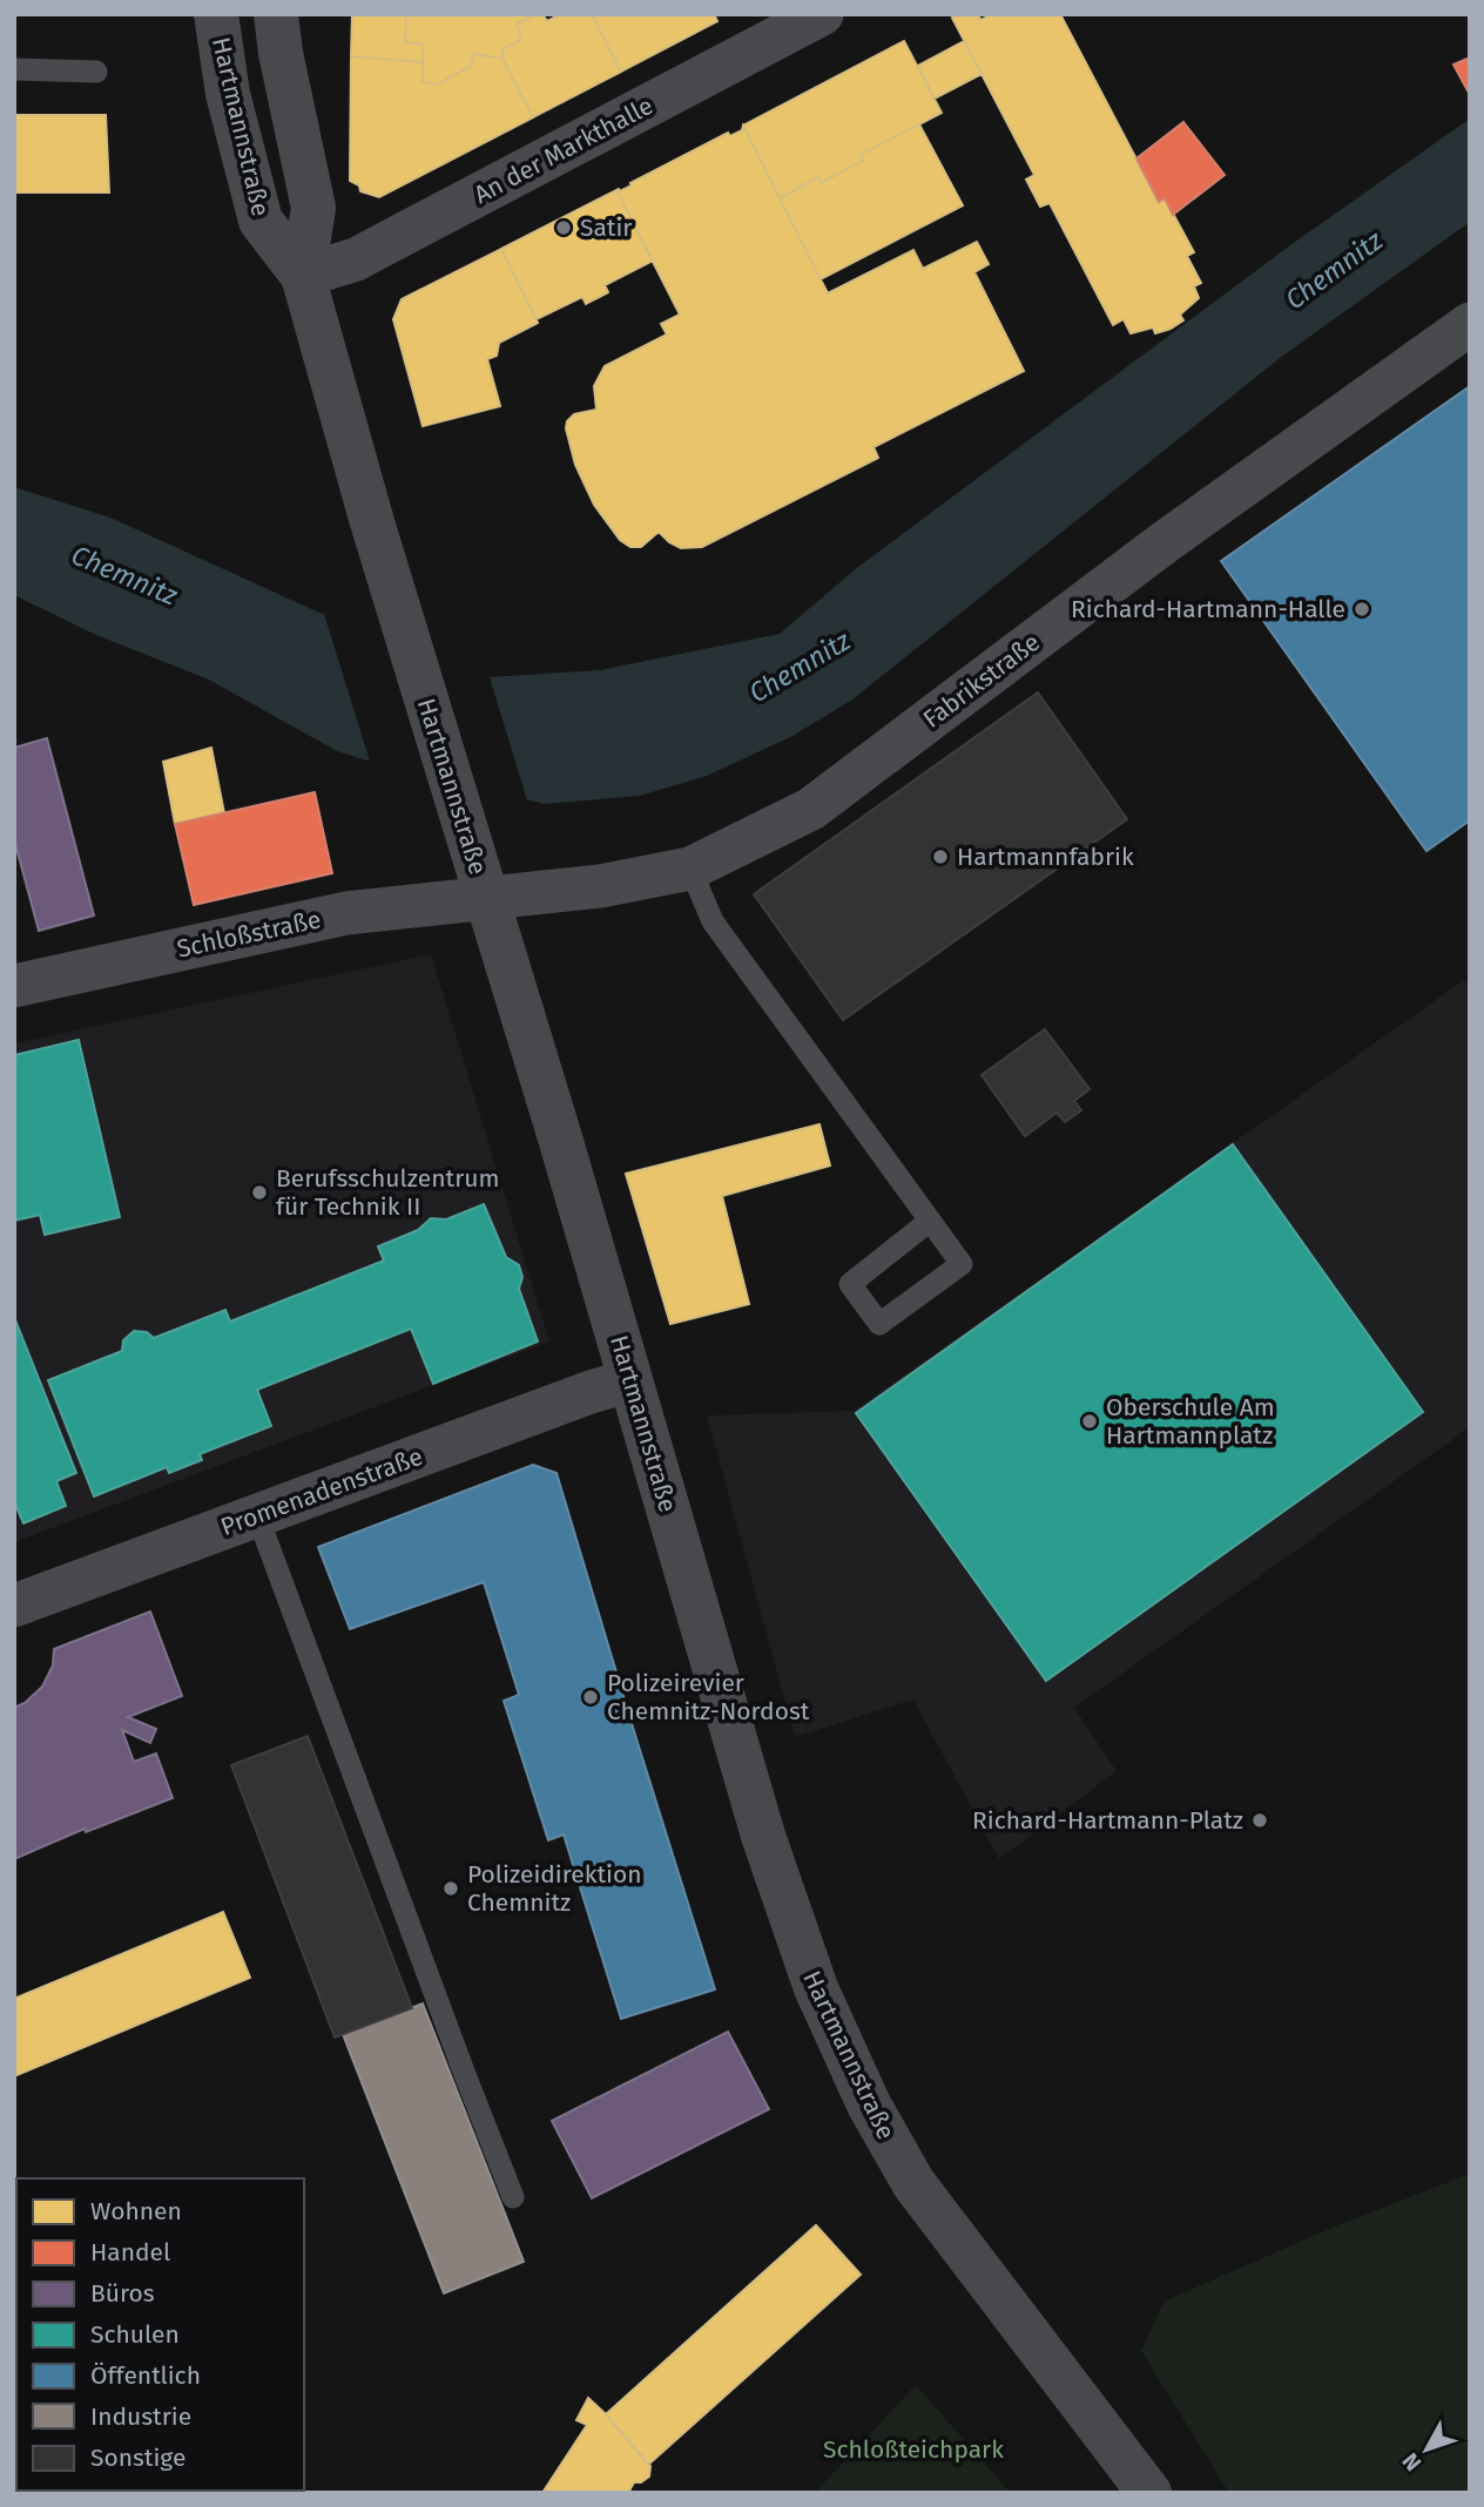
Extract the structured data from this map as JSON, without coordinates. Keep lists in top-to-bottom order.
{
  "streets": {
    "main road": ["Hartmannstraße"],
    "street": [
      "An der Markthalle",
      "Fabrikstraße",
      "Schloßstraße",
      "Promenadenstraße"
    ]
  },
  "crossings": [
    ["Hartmannstraße", "An der Markthalle"],
    ["Hartmannstraße", "Fabrikstraße"],
    ["Hartmannstraße", "Schloßstraße"],
    ["Hartmannstraße", "Promenadenstraße"],
    ["Fabrikstraße", "Schloßstraße"]
  ],
  "water": ["Chemnitz"],
  "parks": ["Schloßteichpark"],
  "places": [
    "Satir",
    "Richard-Hartmann-Halle",
    "Hartmannfabrik",
    "Berufsschulzentrum für Technik II",
    "Oberschule Am Hartmannplatz",
    "Polizeirevier Chemnitz-Nordost",
    "Richard-Hartmann-Platz",
    "Polizeidirektion Chemnitz"
  ],
  "legend": [
    "Wohnen",
    "Handel",
    "Büros",
    "Schulen",
    "Öffentlich",
    "Industrie",
    "Sonstige"
  ],
  "north": "bottom left"
}
